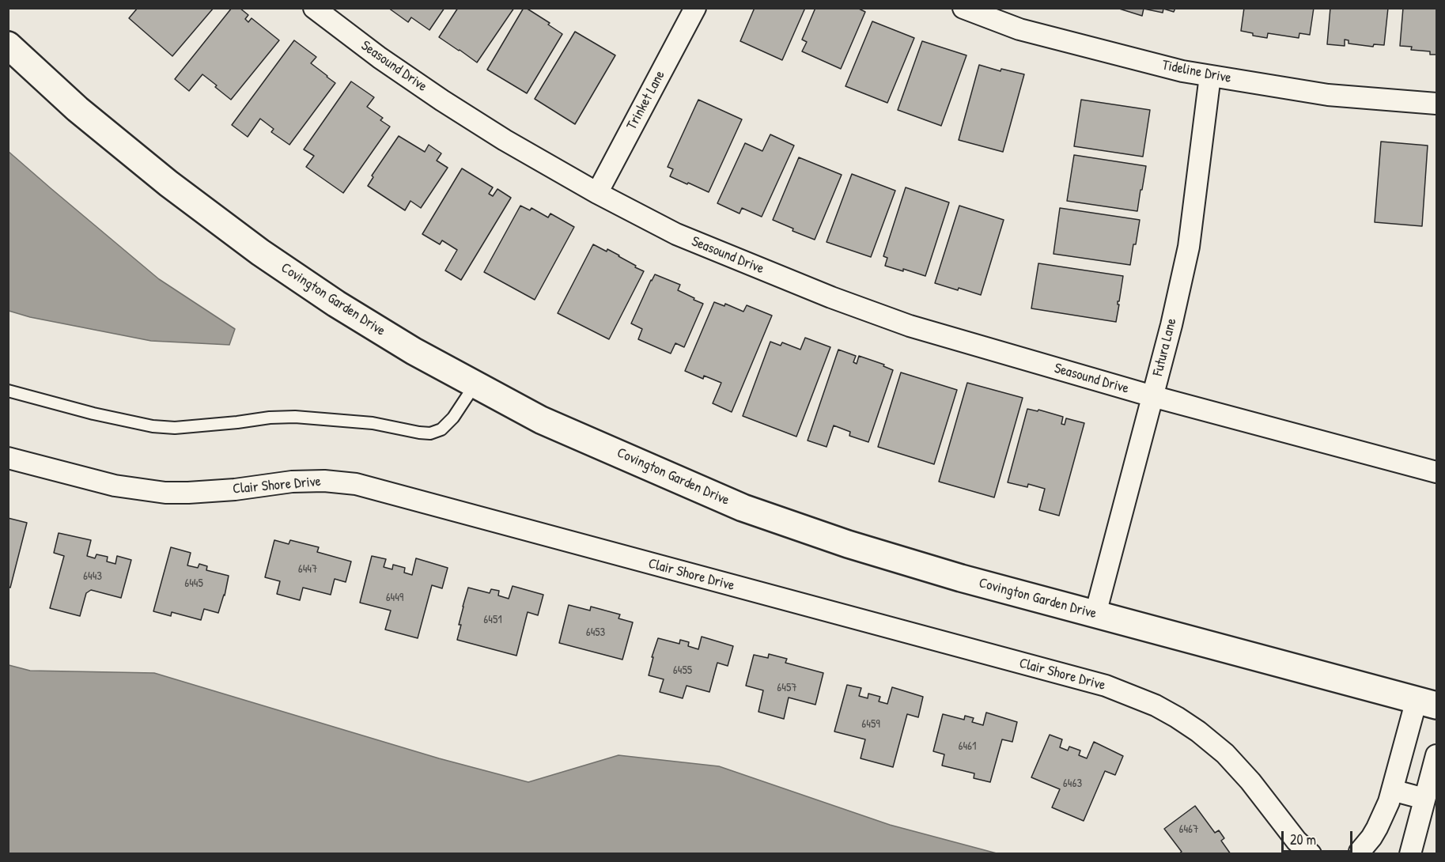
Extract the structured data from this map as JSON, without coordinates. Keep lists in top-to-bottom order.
{
  "streets": {
    "street": [
      "Seasound Drive",
      "Tideline Drive",
      "Trinket Lane",
      "Covington Garden Drive",
      "Futura Lane",
      "Clair Shore Drive"
    ]
  },
  "crossings": [
    ["Seasound Drive", "Trinket Lane"],
    ["Seasound Drive", "Futura Lane"],
    ["Tideline Drive", "Futura Lane"],
    ["Covington Garden Drive", "Futura Lane"]
  ],
  "house_numbers": [
    "6447",
    "6443",
    "6445",
    "6449",
    "6451",
    "6453",
    "6455",
    "6457",
    "6459",
    "6461",
    "6463",
    "6467"
  ],
  "scale_bar": "20 m"
}
